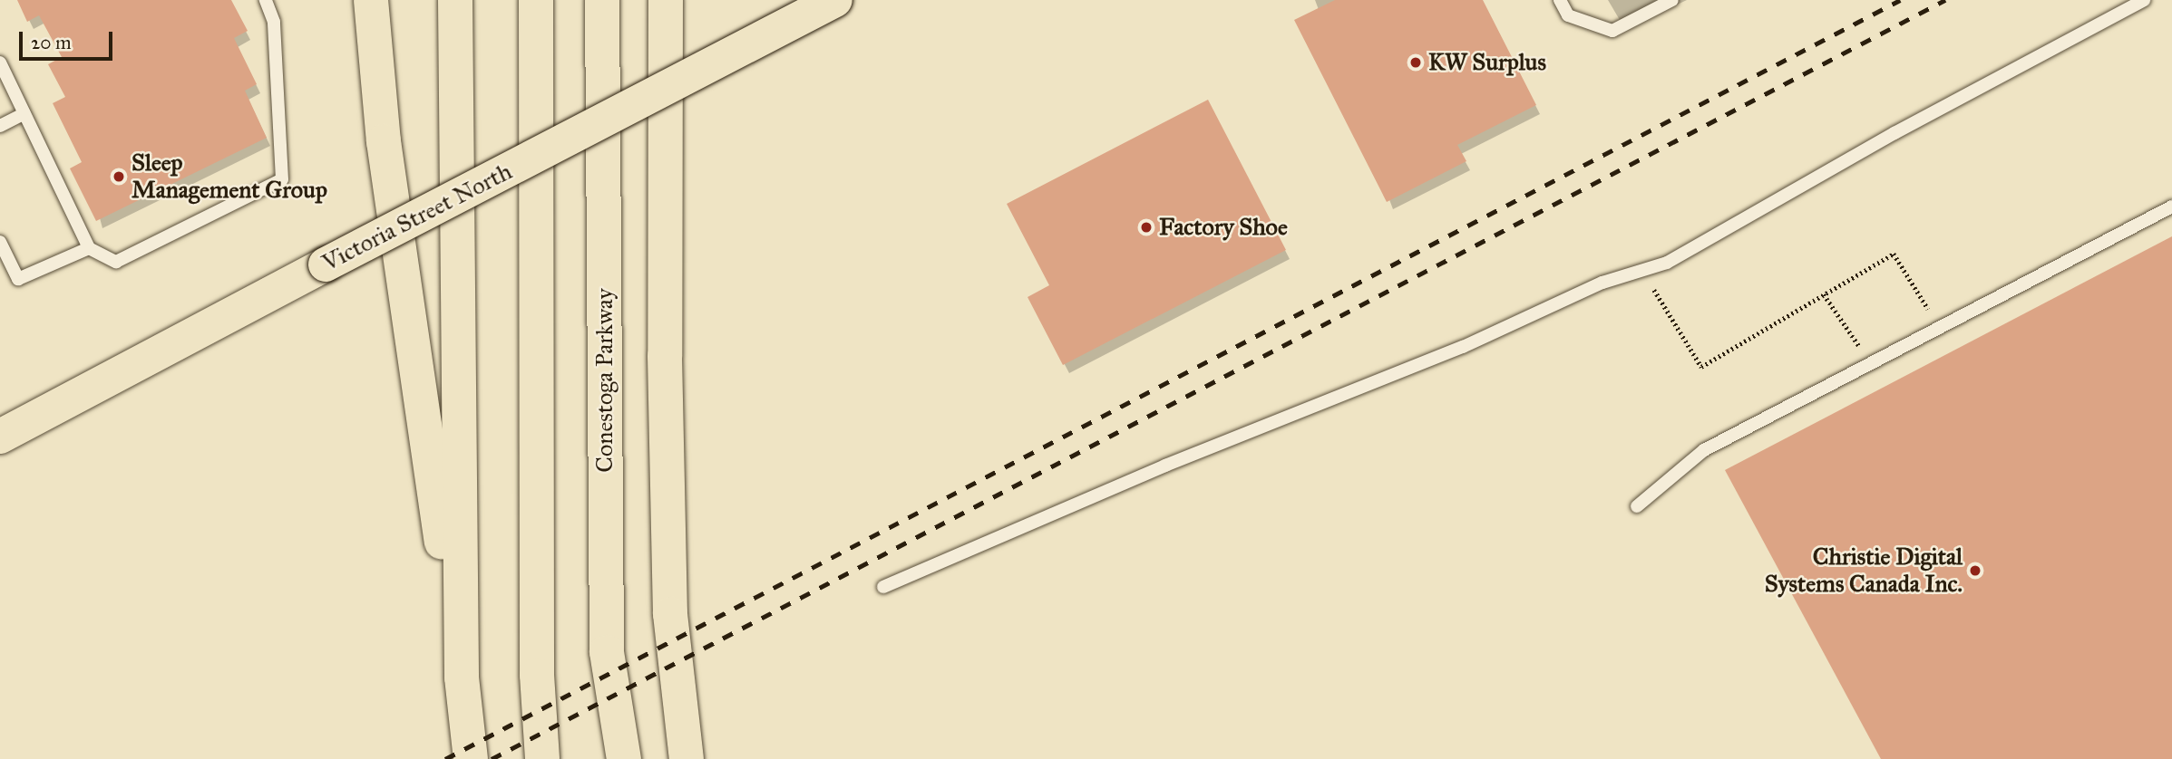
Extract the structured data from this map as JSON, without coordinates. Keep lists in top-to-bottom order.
{
  "streets": {
    "main road": ["Victoria Street North", "Conestoga Parkway"]
  },
  "places": [
    "KW Surplus",
    "Sleep Management Group",
    "Factory Shoe",
    "Christie Digital Systems Canada Inc."
  ],
  "scale_bar": "20 m"
}
